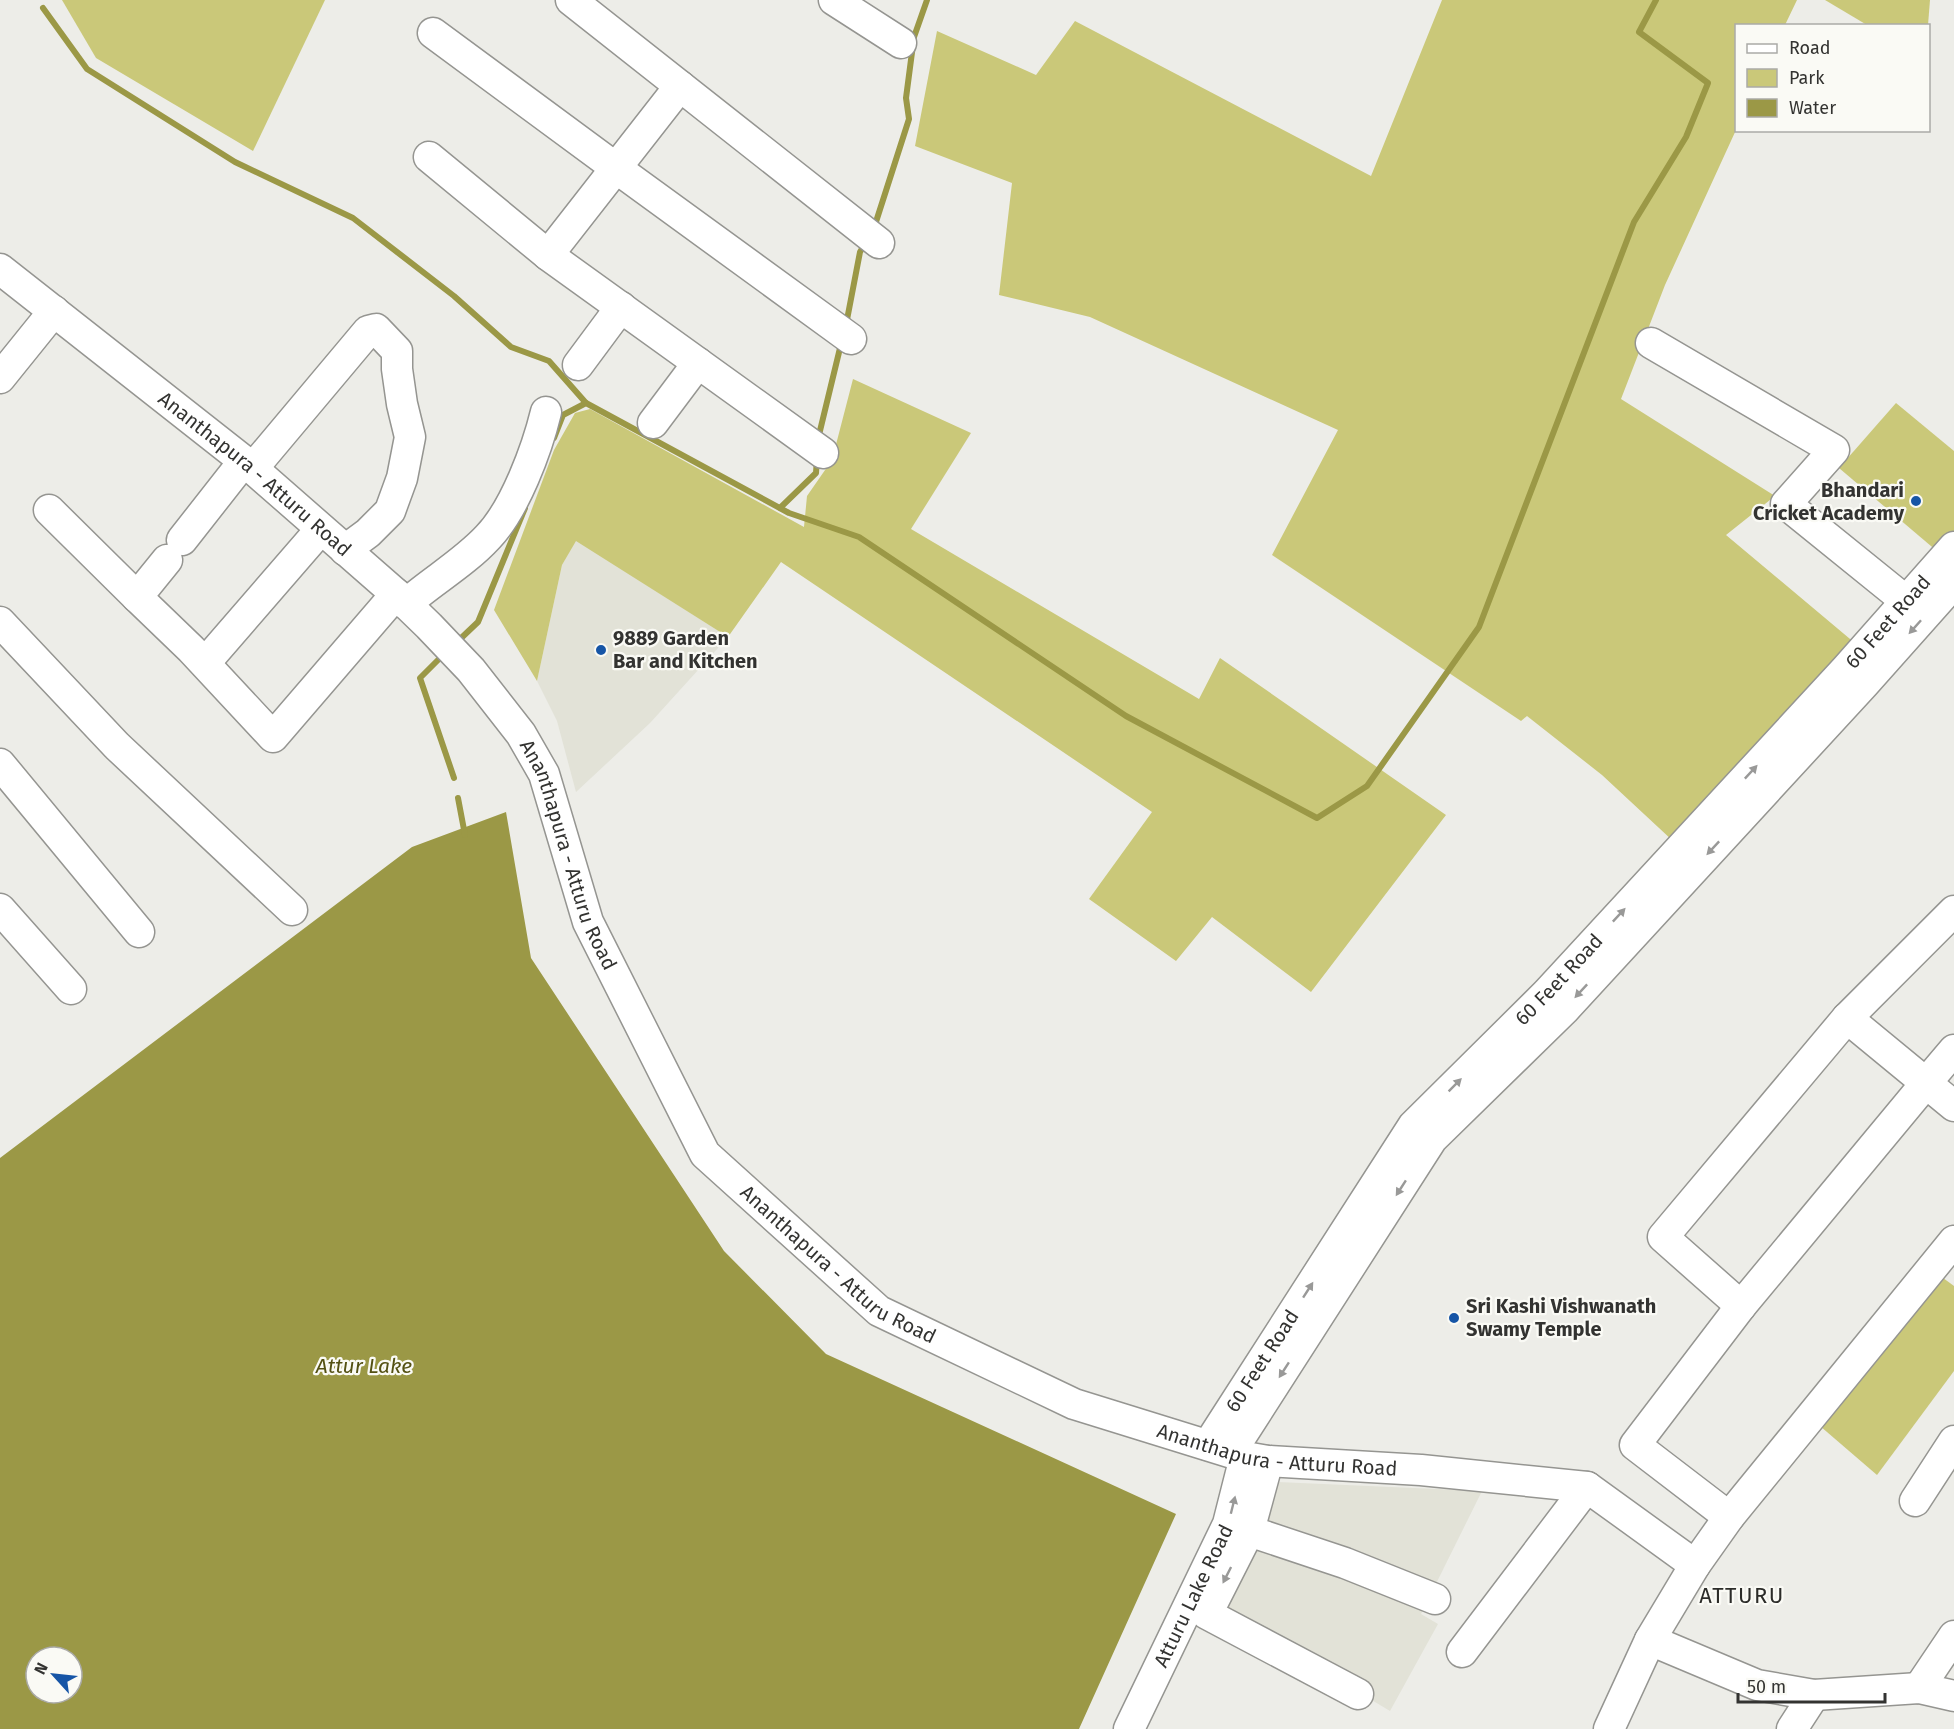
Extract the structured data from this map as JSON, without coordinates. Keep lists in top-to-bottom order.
{
  "streets": {
    "street": ["Ananthapura - Atturu Road", "60 Feet Road", "Atturu Lake Road"]
  },
  "crossings": [
    ["Ananthapura - Atturu Road", "60 Feet Road"],
    ["Ananthapura - Atturu Road", "Atturu Lake Road"],
    ["60 Feet Road", "Atturu Lake Road"]
  ],
  "districts": ["ATTURU"],
  "water": ["Attur Lake"],
  "places": ["Bhandari Cricket Academy", "9889 Garden Bar and Kitchen", "Sri Kashi Vishwanath Swamy Temple"],
  "legend": ["Road", "Park", "Water"],
  "scale_bar": "50 m",
  "north": "top left"
}
